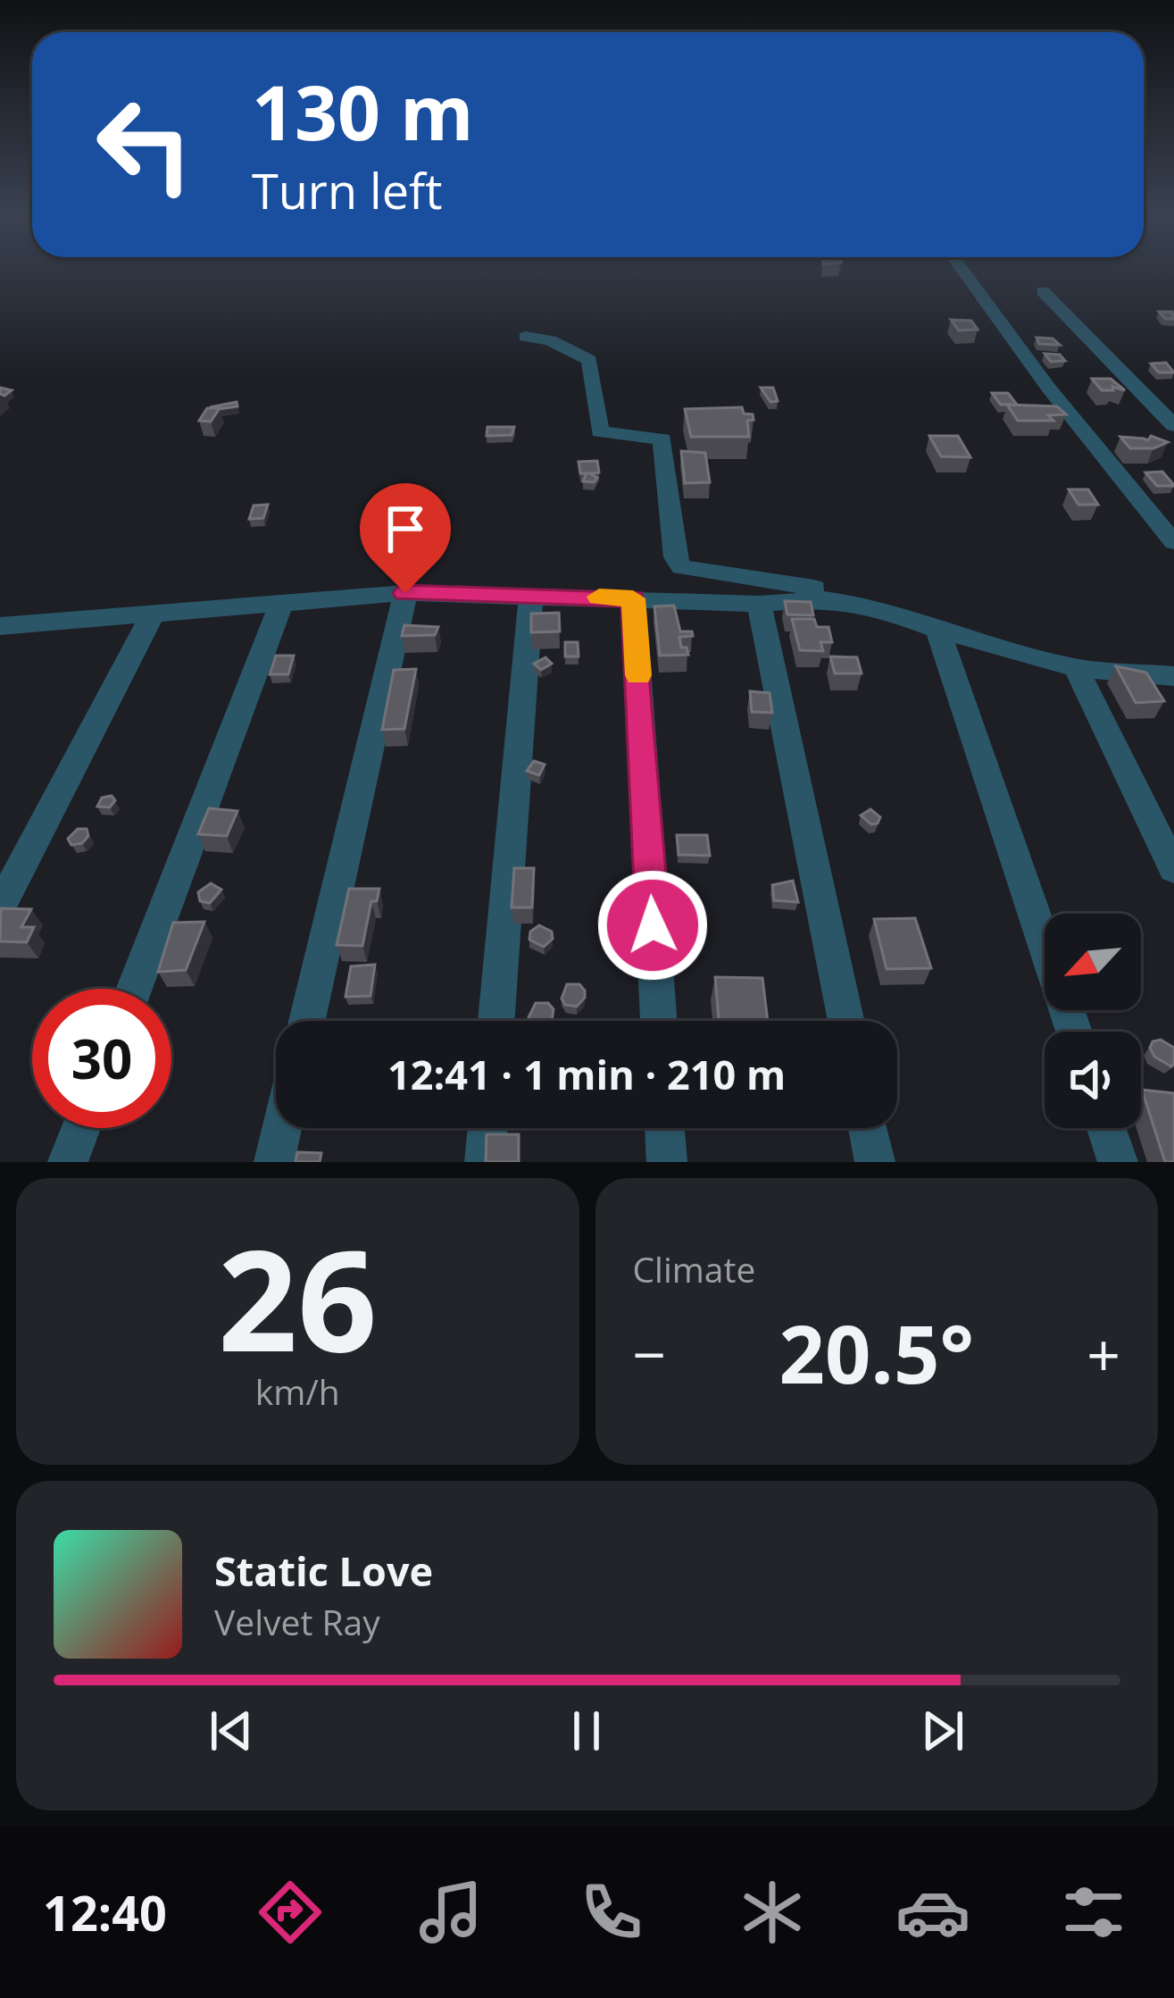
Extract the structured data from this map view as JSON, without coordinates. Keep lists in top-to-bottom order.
{
  "north": "bottom left",
  "page": {
    "turn": ["130 m", "Turn left"],
    "limit": "30",
    "trip": "12:41 · 1 min · 210 m",
    "tile": [
      ["26", "km/h"],
      "Climate"
    ],
    "heat": ["−", "20.5°", "+"],
    "song": ["Static Love", "Velvet Ray"],
    "tabs": "12:40"
  }
}
